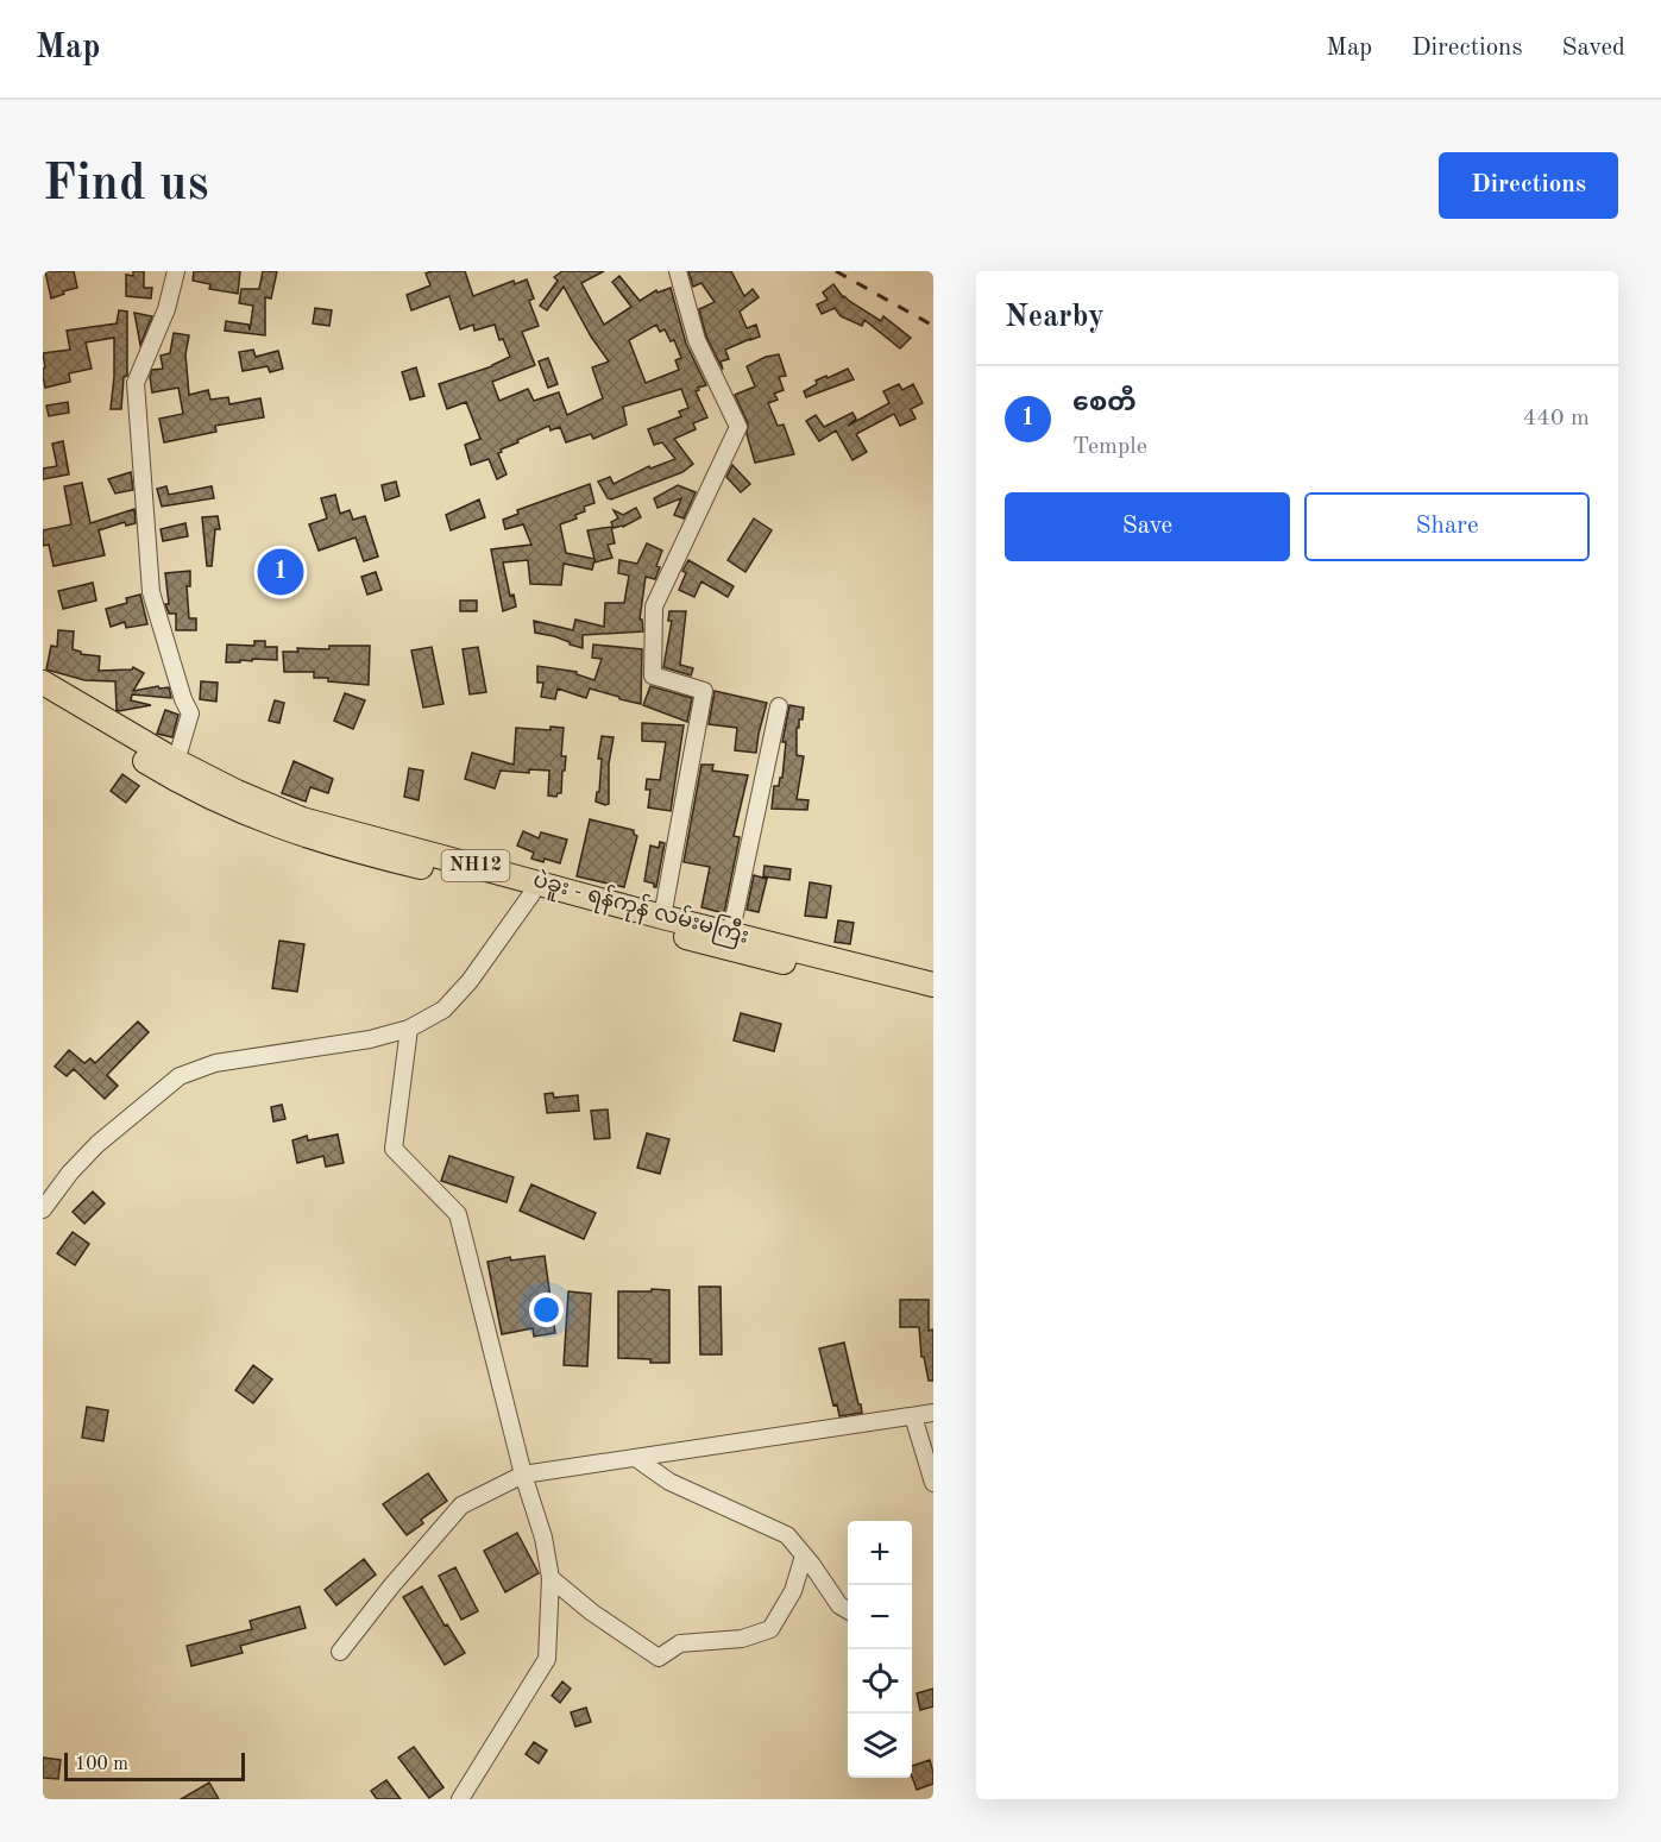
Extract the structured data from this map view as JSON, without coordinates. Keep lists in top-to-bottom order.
{
  "streets": {
    "highway": ["NH12", "ပဲခူး - ရန်ကုန် လမ်းမကြီး"]
  },
  "scale_bar": "100 m",
  "page": {
    "header": "Map",
    "nav": ["Map", "Directions", "Saved"],
    "buttons": [
      "Directions",
      ["Save", "Share"]
    ],
    "title": "Find us",
    "heading": "Nearby",
    "list": [
      {
        "mark": "1",
        "name": "စေတီ",
        "note": "Temple",
        "value": "440 m"
      }
    ],
    "pins": "1",
    "map_buttons": ["+", "−"],
    "scale": "100 m"
  }
}
